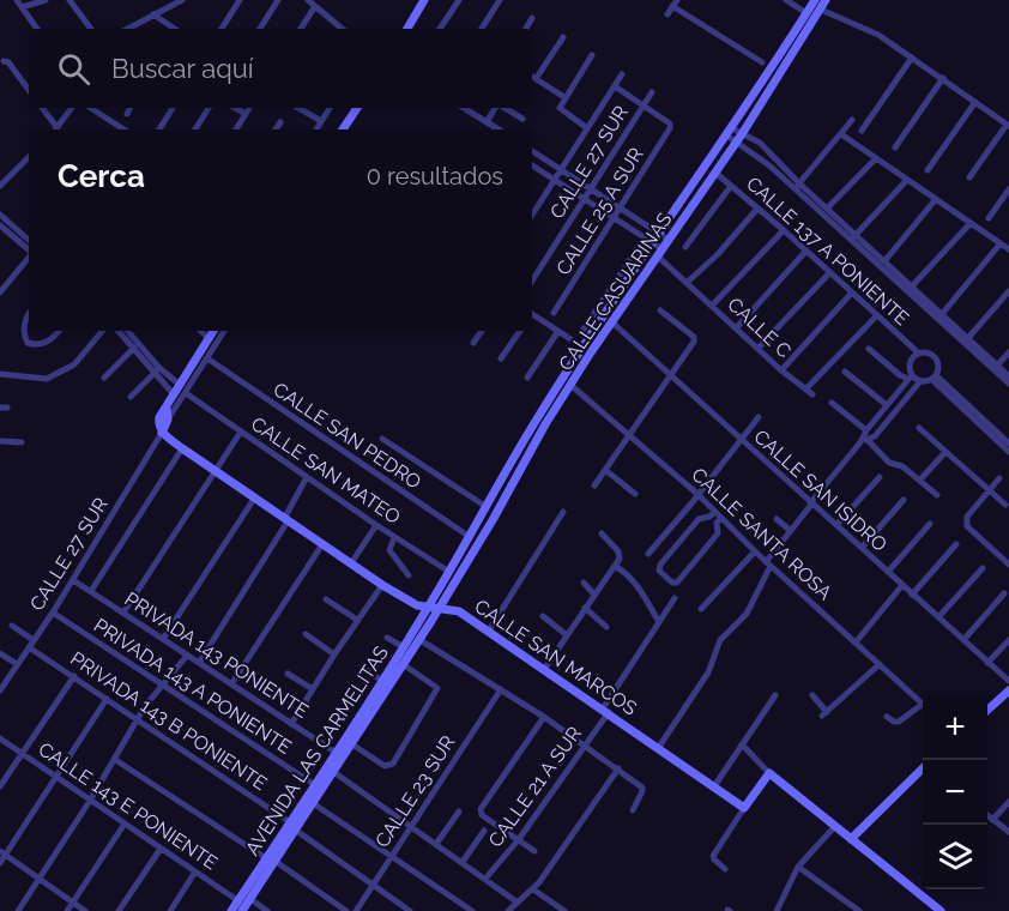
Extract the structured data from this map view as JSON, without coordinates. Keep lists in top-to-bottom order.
{
  "streets": {
    "main road": [
      "CALLE 27 SUR",
      "CALLE CASUARINAS",
      "CALLE SAN MARCOS",
      "AVENIDA LAS CARMELITAS"
    ],
    "street": [
      "CALLE 25 A SUR",
      "CALLE 137 A PONIENTE",
      "CALLE C",
      "CALLE SAN PEDRO",
      "CALLE SAN MATEO",
      "CALLE SAN ISIDRO",
      "CALLE SANTA ROSA",
      "PRIVADA 143 PONIENTE",
      "PRIVADA 143 A PONIENTE",
      "PRIVADA 143 B PONIENTE",
      "CALLE 21 A SUR",
      "CALLE 23 SUR",
      "CALLE 143 E PONIENTE"
    ]
  },
  "crossings": [
    ["CALLE 27 SUR", "CALLE 25 A SUR"],
    ["CALLE 27 SUR", "CALLE C"],
    ["CALLE 27 SUR", "PRIVADA 143 PONIENTE"],
    ["CALLE 27 SUR", "CALLE SAN MARCOS"],
    ["CALLE 27 SUR", "PRIVADA 143 A PONIENTE"],
    ["CALLE 27 SUR", "PRIVADA 143 B PONIENTE"],
    ["CALLE 25 A SUR", "CALLE C"],
    ["CALLE 137 A PONIENTE", "CALLE CASUARINAS"],
    ["CALLE CASUARINAS", "CALLE C"],
    ["CALLE CASUARINAS", "CALLE SAN PEDRO"],
    ["CALLE CASUARINAS", "CALLE SAN MATEO"],
    ["CALLE CASUARINAS", "CALLE SAN ISIDRO"],
    ["CALLE CASUARINAS", "CALLE SANTA ROSA"],
    ["CALLE CASUARINAS", "CALLE SAN MARCOS"],
    ["CALLE CASUARINAS", "AVENIDA LAS CARMELITAS"],
    ["PRIVADA 143 PONIENTE", "AVENIDA LAS CARMELITAS"],
    ["CALLE SAN MARCOS", "AVENIDA LAS CARMELITAS"],
    ["CALLE SAN MARCOS", "CALLE 21 A SUR"],
    ["PRIVADA 143 A PONIENTE", "AVENIDA LAS CARMELITAS"],
    ["PRIVADA 143 B PONIENTE", "AVENIDA LAS CARMELITAS"],
    ["PRIVADA 143 B PONIENTE", "CALLE 23 SUR"],
    ["AVENIDA LAS CARMELITAS", "CALLE 143 E PONIENTE"]
  ],
  "page": {
    "search": "Buscar aquí",
    "heading": ["Cerca", "0 resultados"],
    "map_buttons": ["+", "−"]
  }
}
